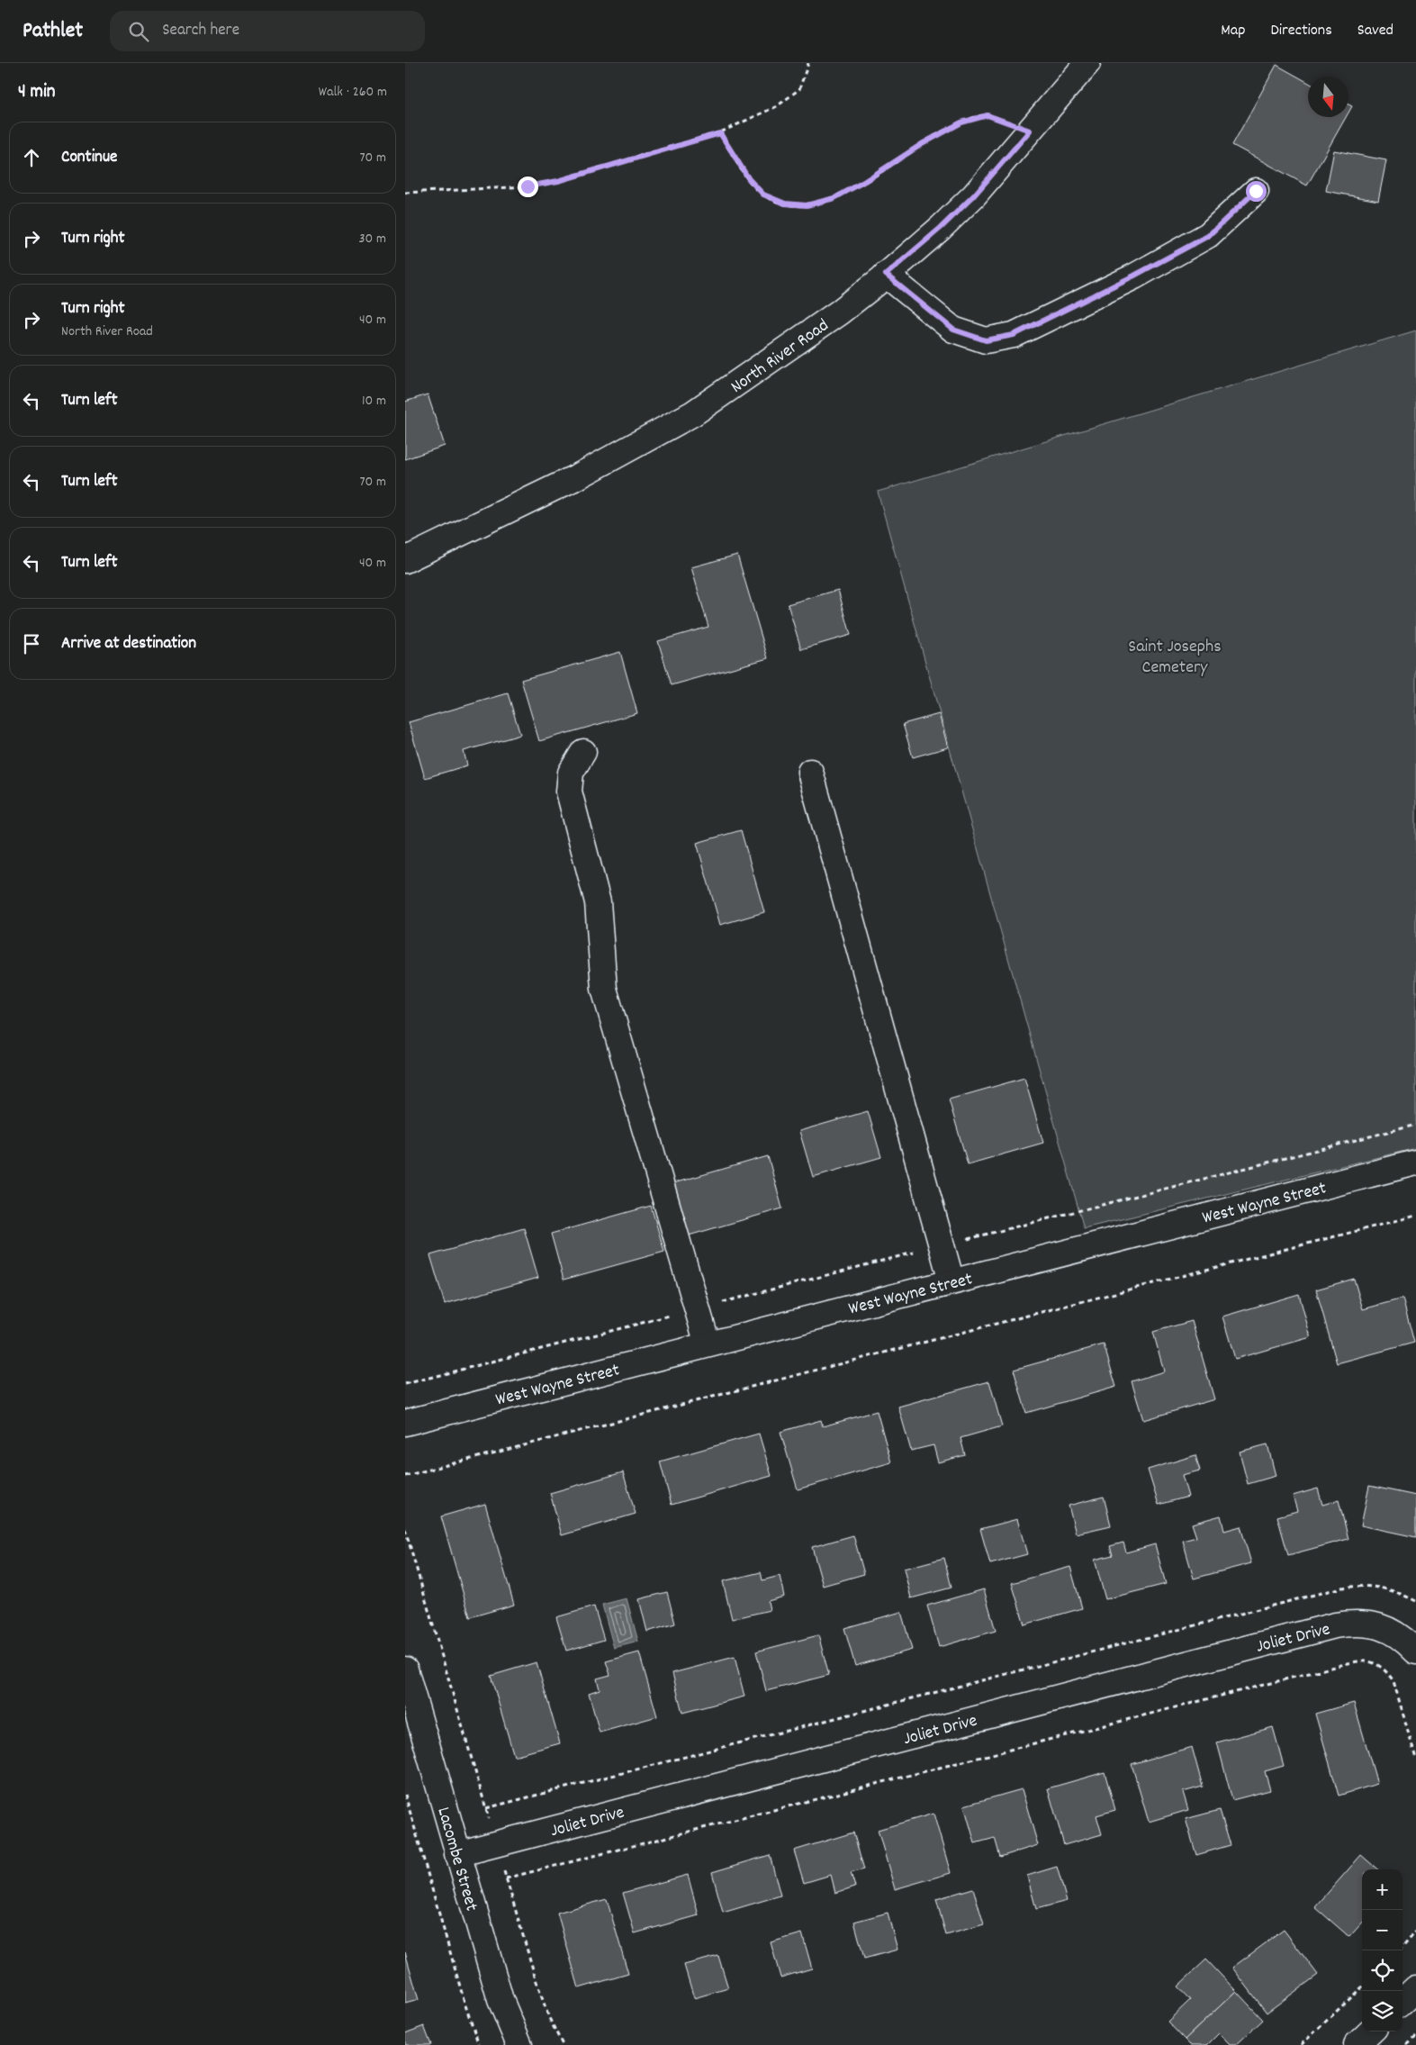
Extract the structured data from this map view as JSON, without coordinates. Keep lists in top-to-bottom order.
{
  "streets": {
    "street": [
      "North River Road",
      "West Wayne Street",
      "Joliet Drive",
      "Lacombe Street"
    ]
  },
  "crossings": [
    ["Joliet Drive", "Lacombe Street"]
  ],
  "parks": ["Saint Josephs Cemetery"],
  "north": "bottom",
  "page": {
    "header": "Pathlet",
    "search": "Search here",
    "nav": ["Map", "Directions", "Saved"],
    "heading": ["4 min", "Walk · 260 m"],
    "list": [
      ["Continue", "70 m"],
      ["Turn right", "30 m"],
      ["Turn right", "North River Road", "40 m"],
      ["Turn left", "10 m"],
      ["Turn left", "70 m"],
      ["Turn left", "40 m"],
      "Arrive at destination"
    ],
    "map_buttons": ["+", "−"]
  }
}
